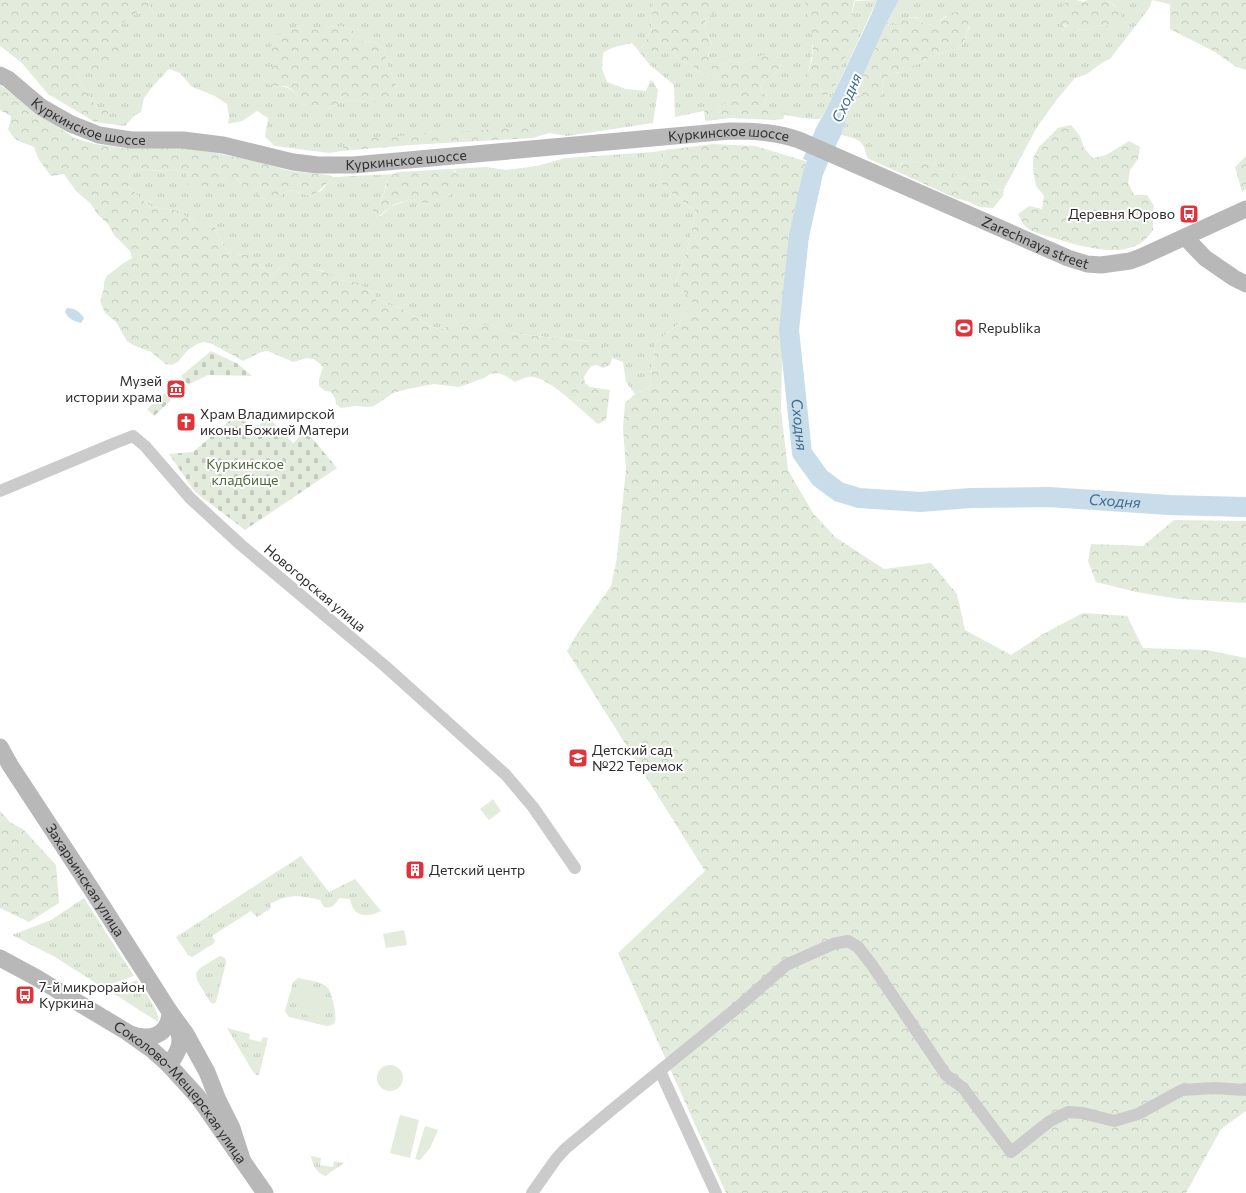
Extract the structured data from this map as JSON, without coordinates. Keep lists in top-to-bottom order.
{
  "streets": {
    "main road": [
      "Куркинское шоссе",
      "Zarechnaya street",
      "Захарьинская улица",
      "Соколово-Мещерская улица"
    ],
    "street": ["Новогорская улица"]
  },
  "crossings": [
    ["Куркинское шоссе", "Zarechnaya street"],
    ["Захарьинская улица", "Соколово-Мещерская улица"]
  ],
  "water": ["Сходня"],
  "parks": ["Куркинское кладбище"],
  "places": {
    "bus stop": ["Деревня Юрово", "7-й микрорайон Куркина"],
    "sports": ["Republika"],
    "museum": ["Музей истории храма"],
    "church": ["Храм Владимирской иконы Божией Матери"],
    "school or university": ["Детский сад №22 Теремок"],
    "building": ["Детский центр"]
  }
}
